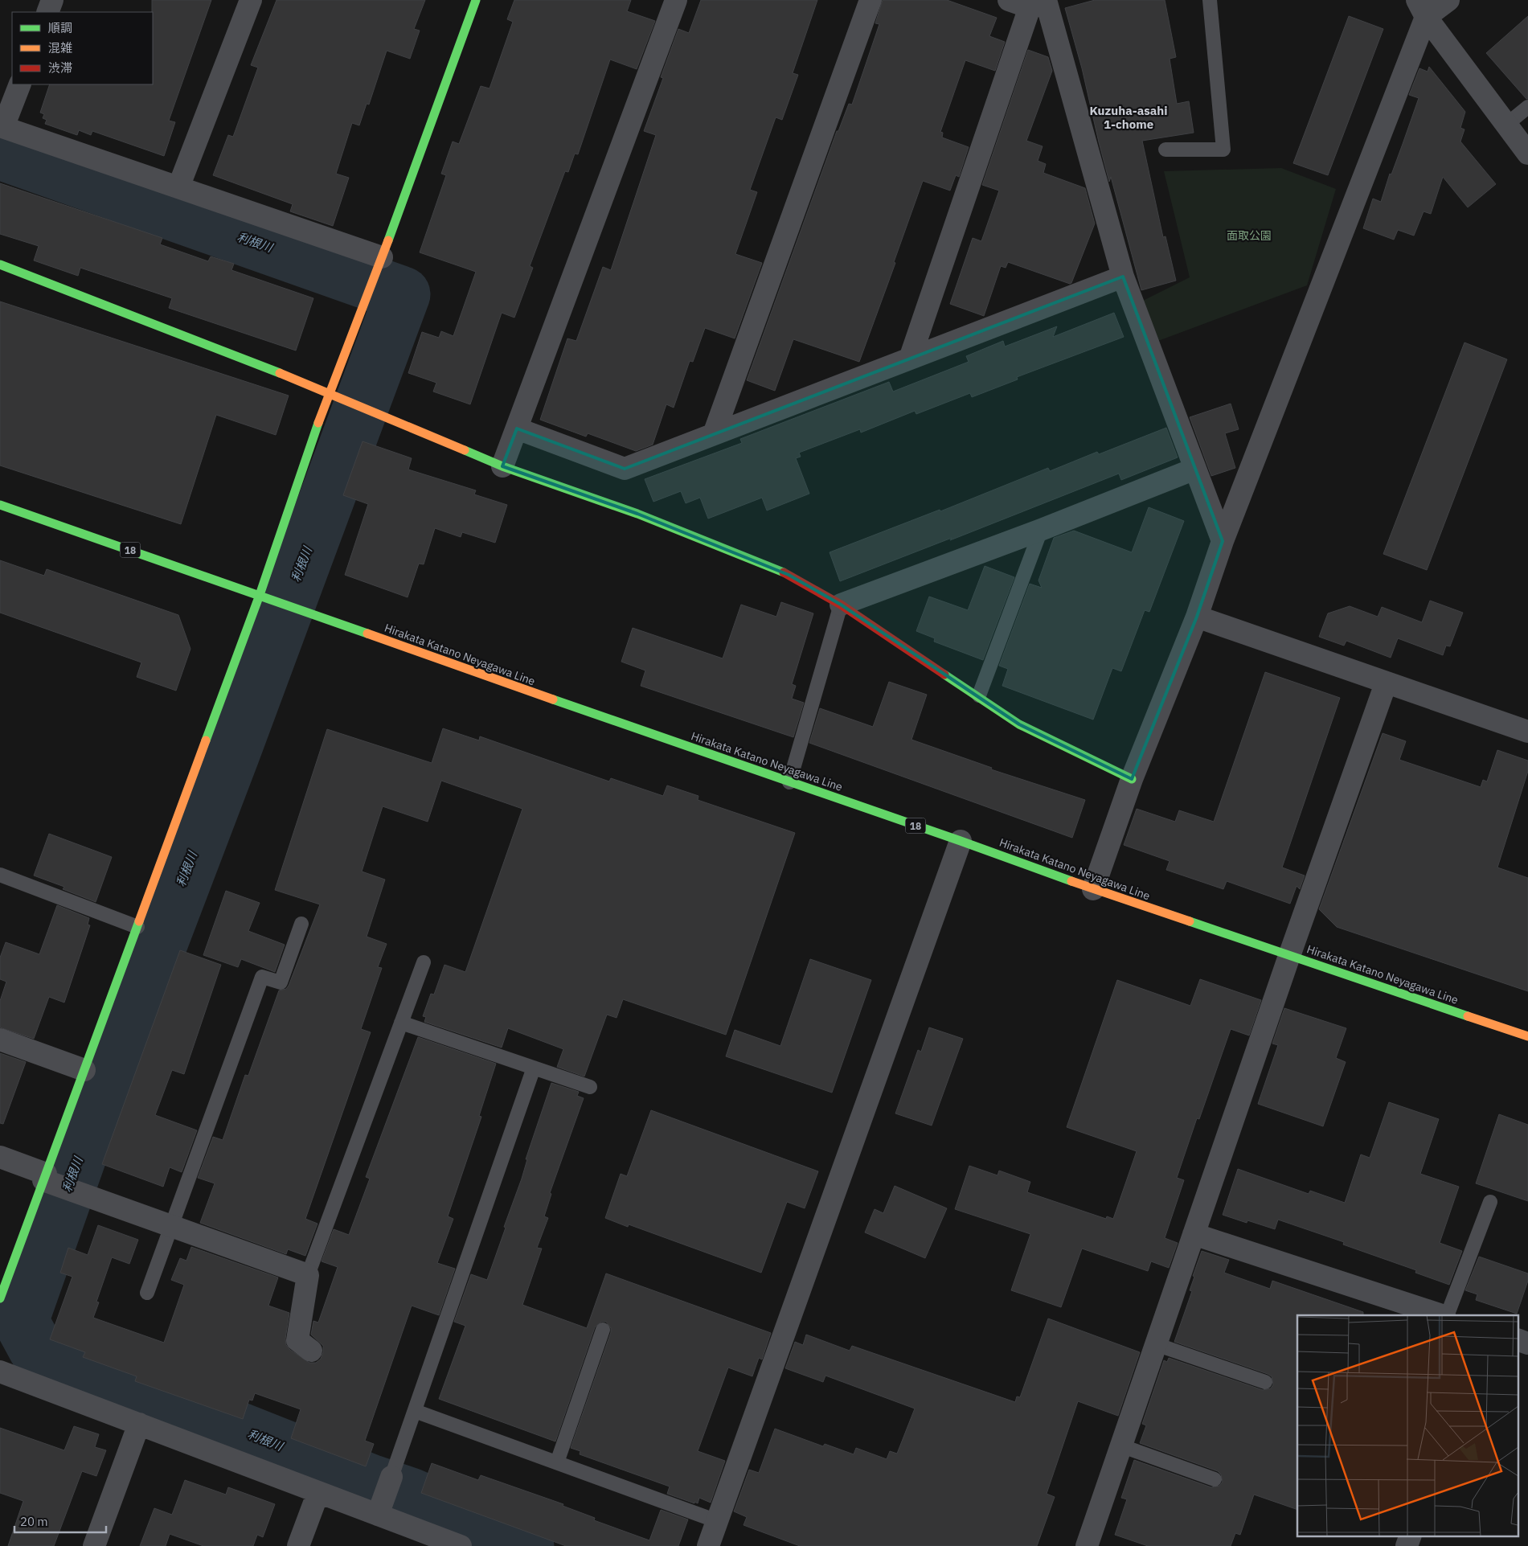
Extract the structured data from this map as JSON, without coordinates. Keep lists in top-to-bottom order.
{
  "streets": {
    "street": ["18", "Hirakata Katano Neyagawa Line"]
  },
  "districts": ["Kuzuha-asahi 1-chome"],
  "water": ["利根川"],
  "parks": ["面取公園"],
  "legend": ["順調", "混雑", "渋滞"],
  "scale_bar": "20 m"
}
